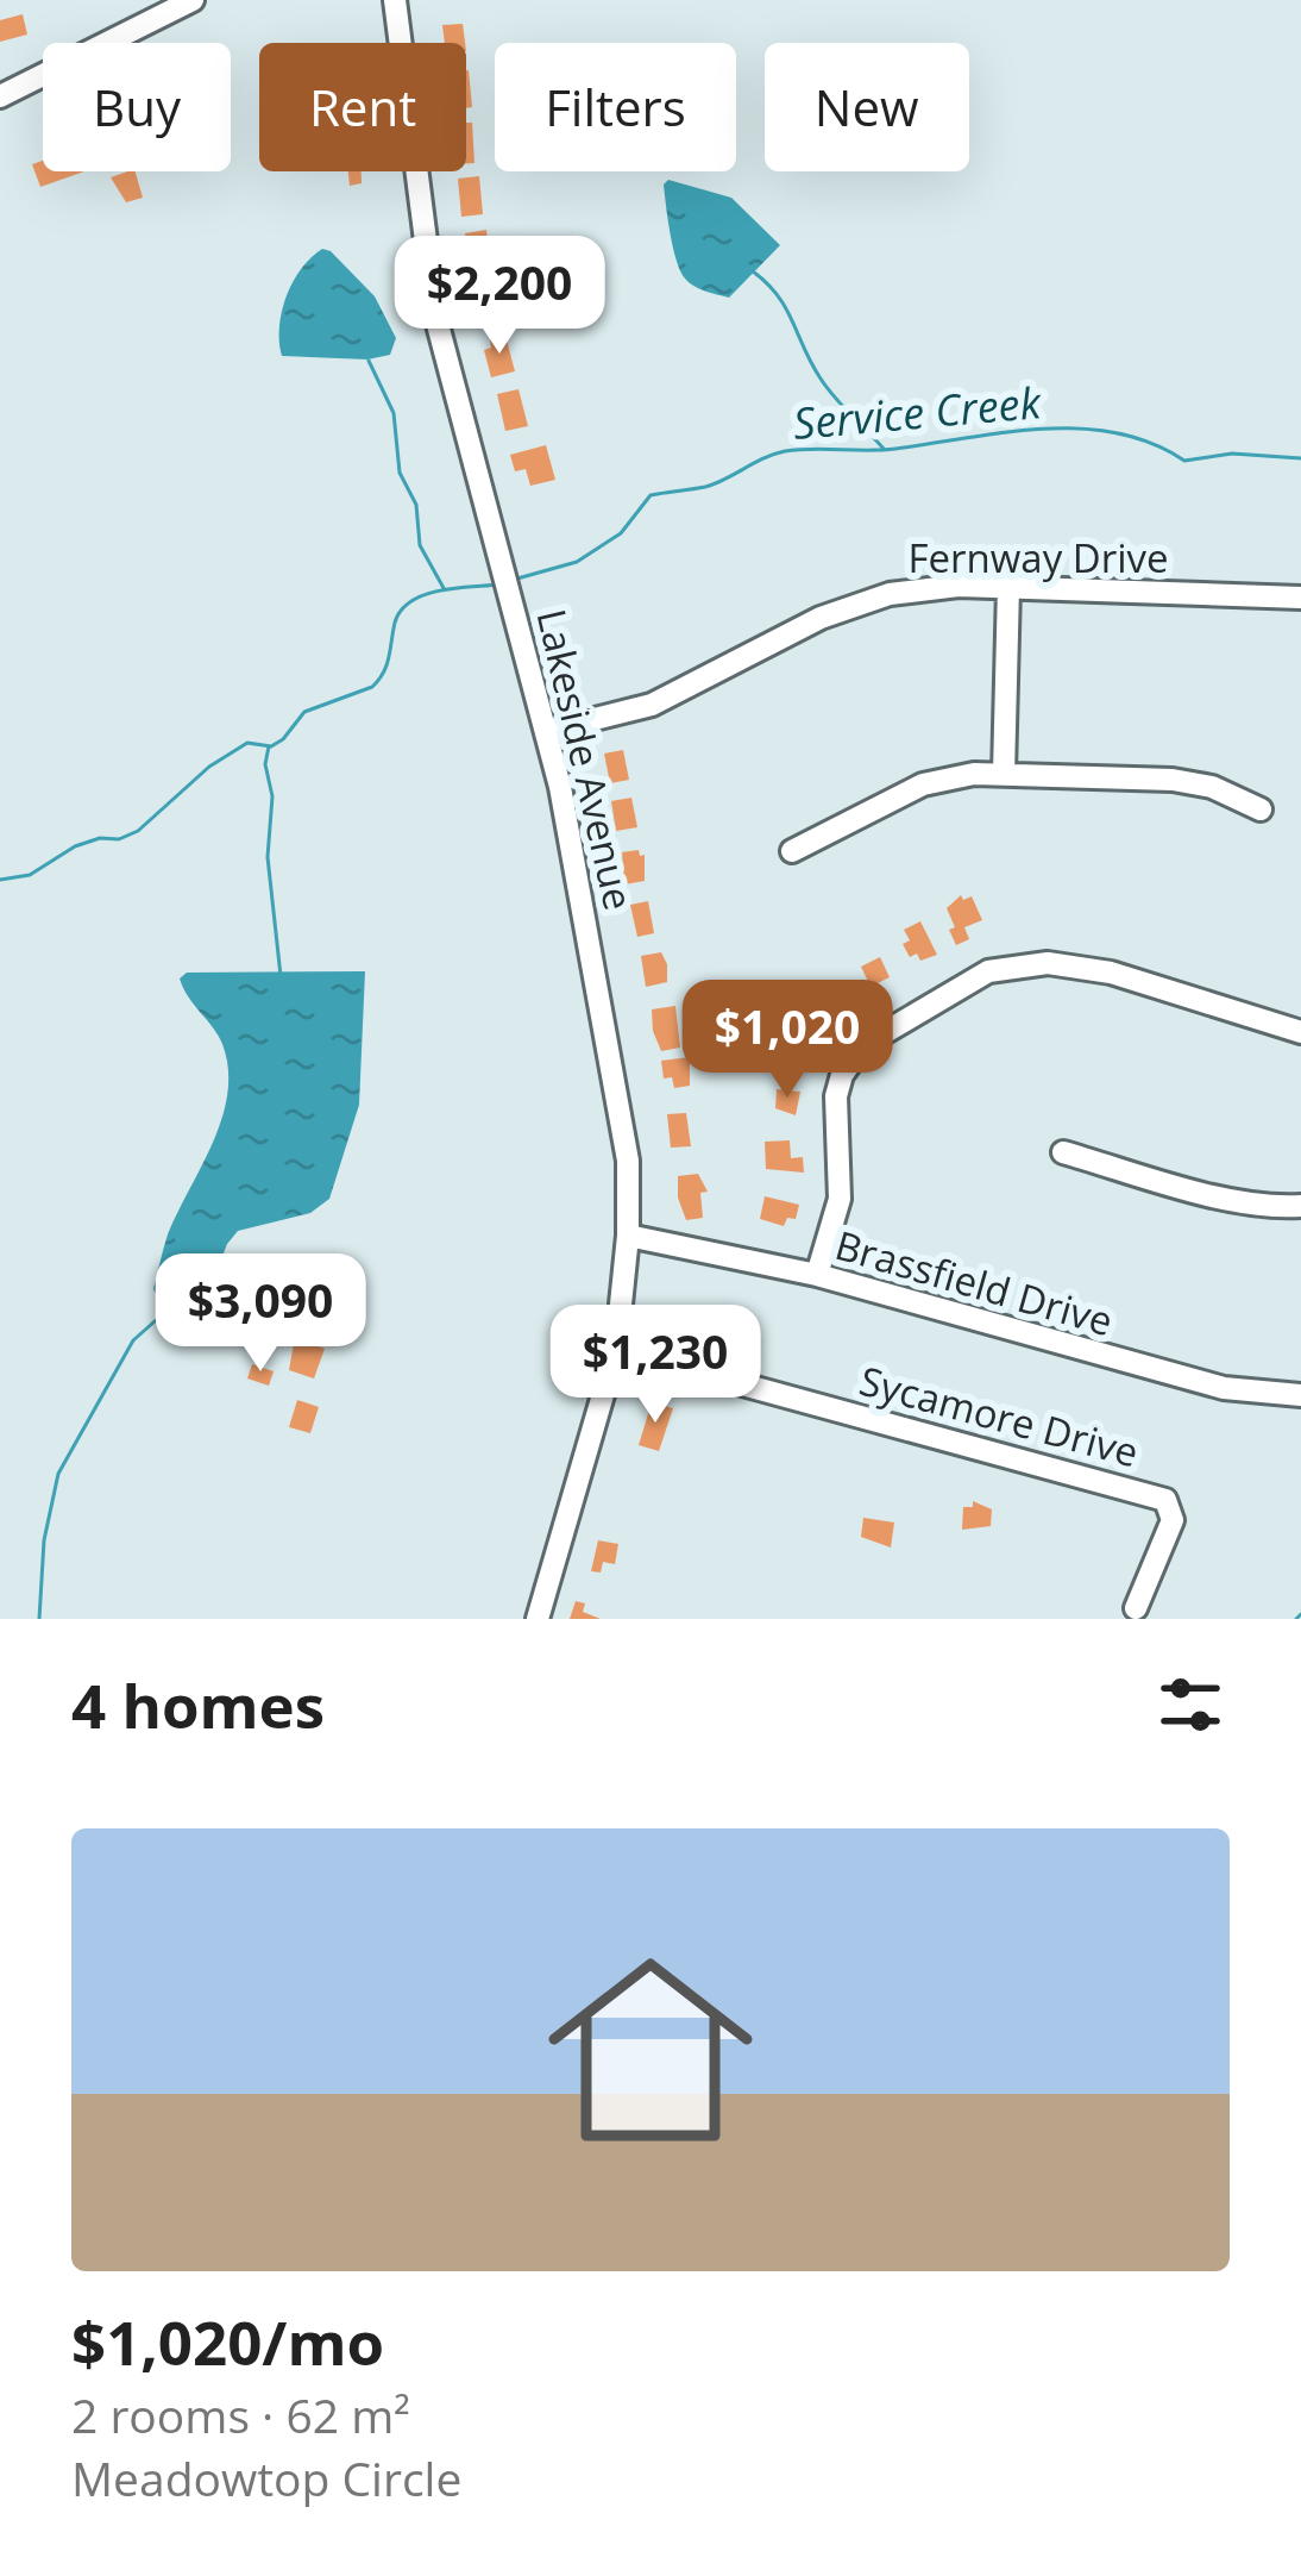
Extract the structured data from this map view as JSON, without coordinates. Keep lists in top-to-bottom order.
{
  "streets": {
    "street": [
      "Fernway Drive",
      "Lakeside Avenue",
      "Brassfield Drive",
      "Sycamore Drive"
    ]
  },
  "crossings": [
    ["Fernway Drive", "Lakeside Avenue"],
    ["Lakeside Avenue", "Brassfield Drive"],
    ["Lakeside Avenue", "Sycamore Drive"]
  ],
  "water": ["Service Creek"],
  "page": {
    "chip": [
      "Buy",
      "Rent",
      "Filters",
      "New"
    ],
    "price": [
      "$2,200",
      "$1,020",
      "$3,090",
      "$1,230"
    ],
    "heading": "4 homes",
    "list": [
      {
        "name": "$1,020/mo",
        "note": "2 rooms · 62 m² · Meadowtop Circle"
      }
    ]
  }
}
